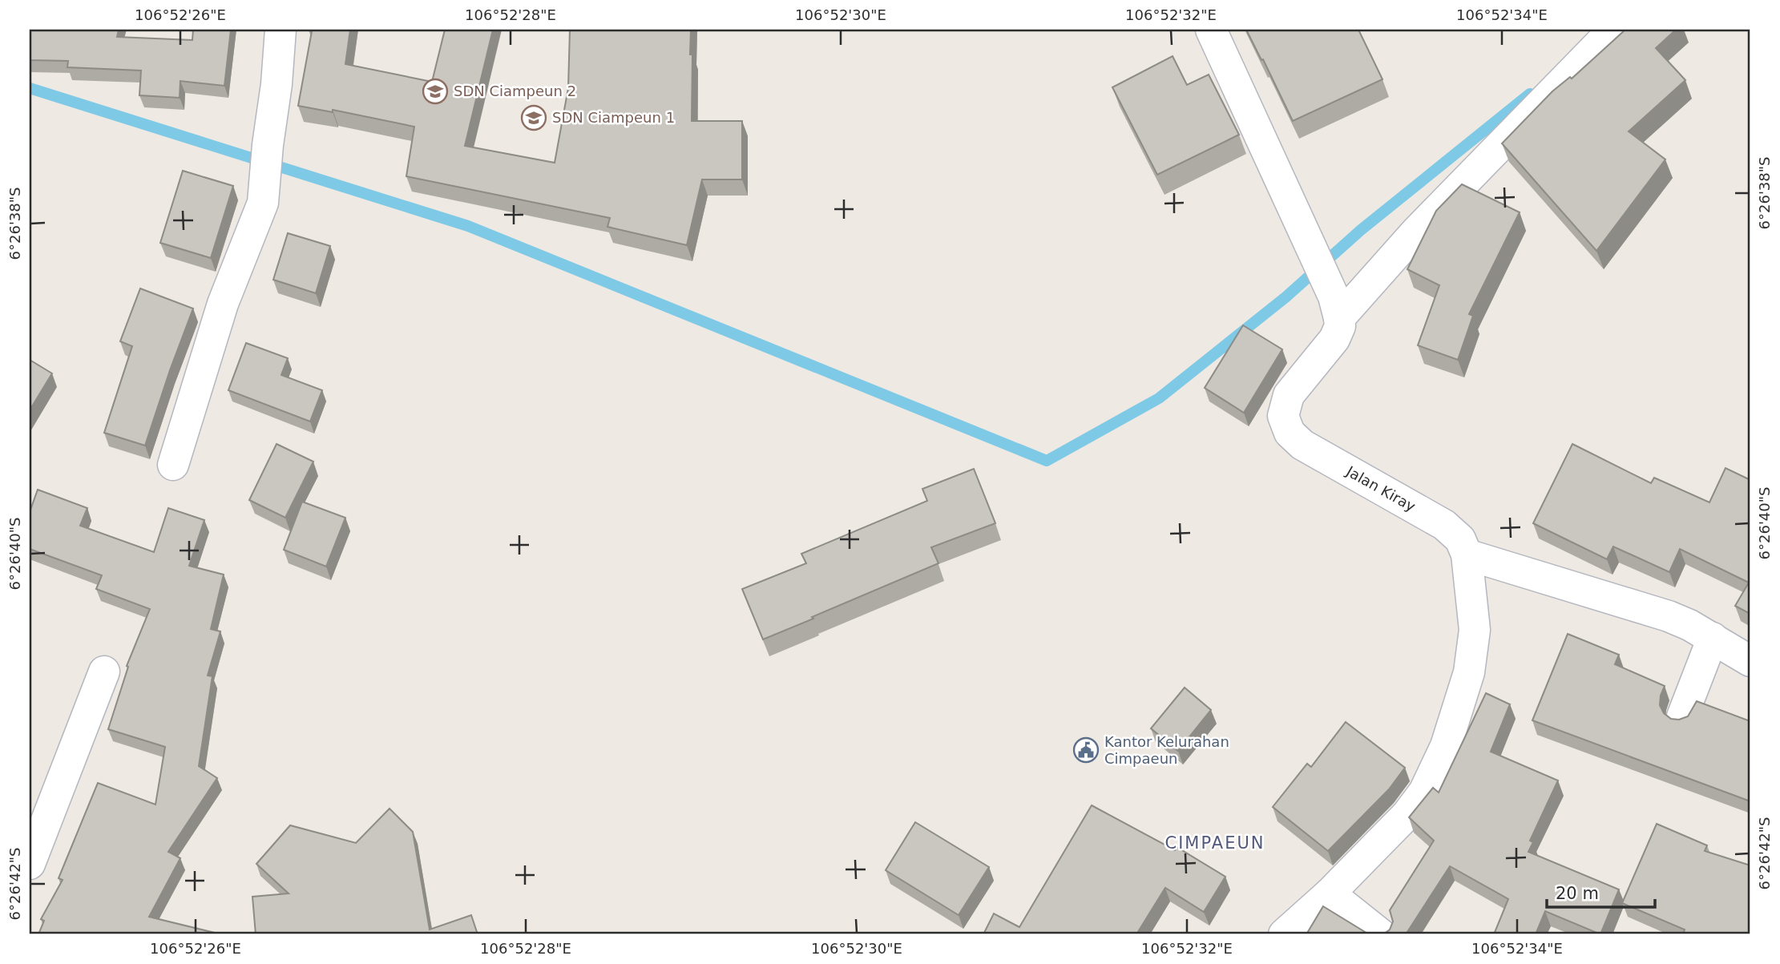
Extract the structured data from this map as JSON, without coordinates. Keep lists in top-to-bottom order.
{
  "streets": {
    "street": ["Jalan Kiray"]
  },
  "districts": ["CIMPAEUN"],
  "places": {
    "school or university": ["SDN Ciampeun 2", "SDN Ciampeun 1"],
    "public building": ["Kantor Kelurahan Cimpaeun"]
  },
  "scale_bar": "20 m",
  "coordinates": [
    "106°52'26\"E",
    "106°52'28\"E",
    "106°52'30\"E",
    "106°52'32\"E",
    "106°52'34\"E",
    "6°26'38\"S",
    "6°26'40\"S",
    "6°26'42\"S"
  ]
}
